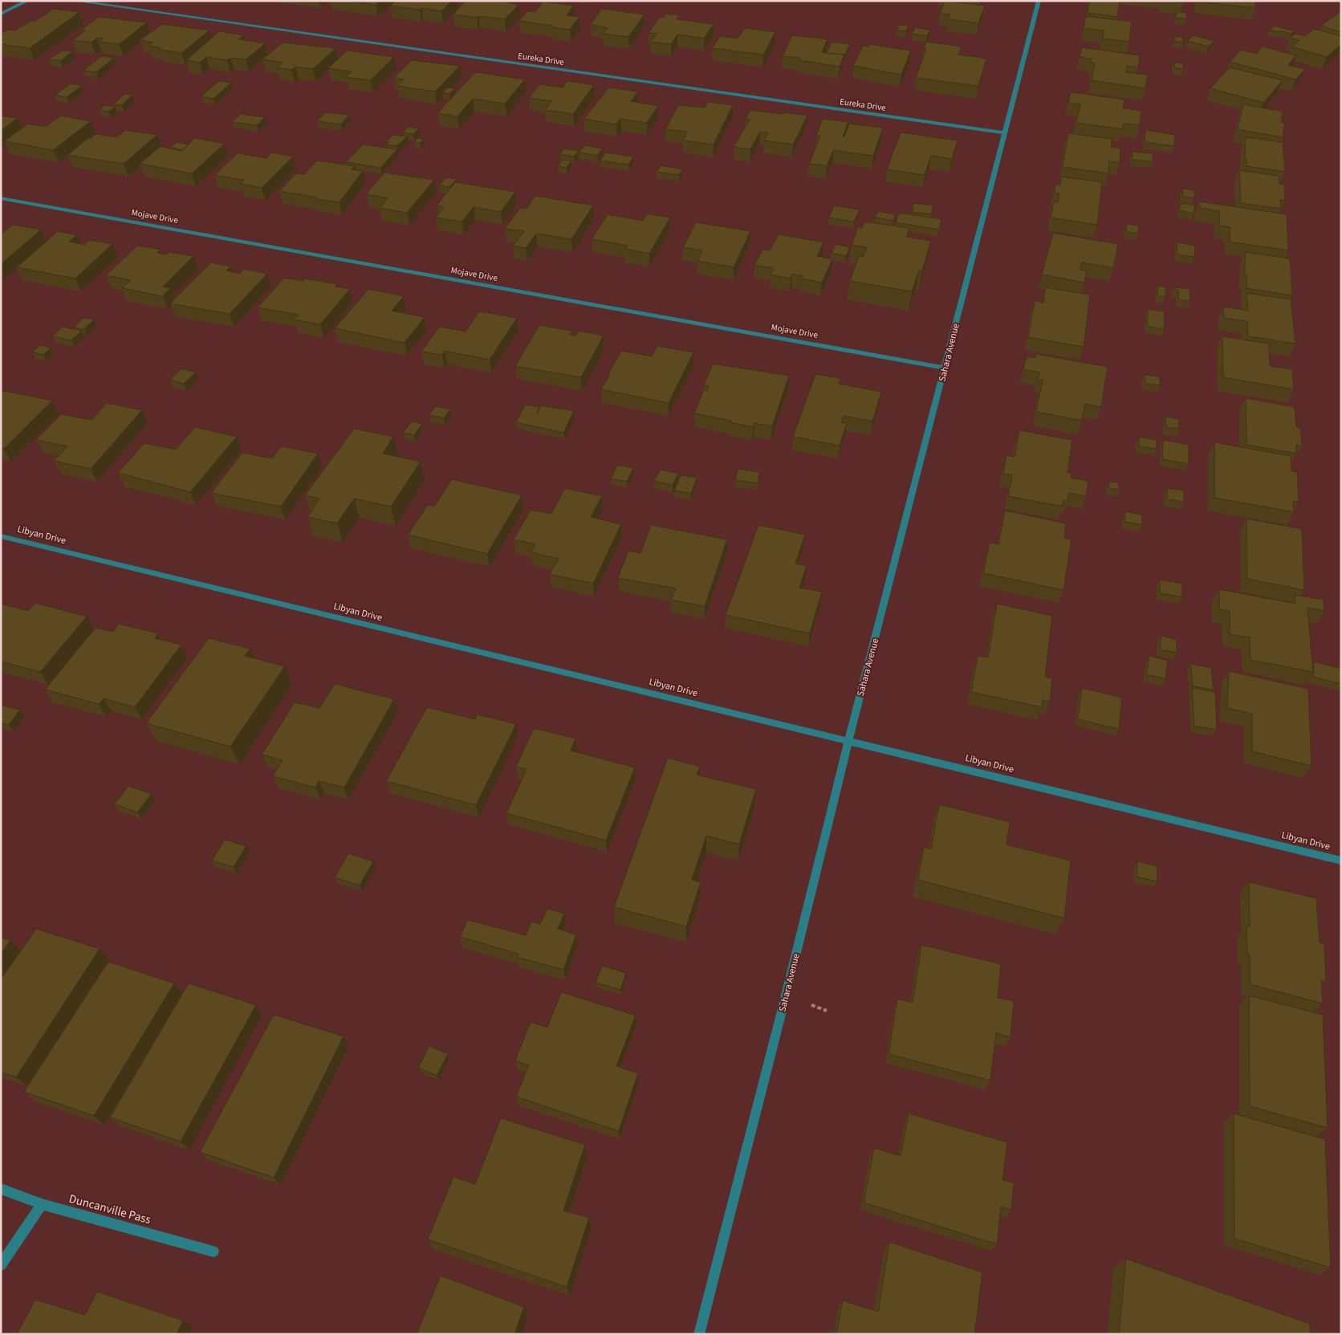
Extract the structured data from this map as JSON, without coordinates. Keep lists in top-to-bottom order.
{
  "streets": {
    "street": [
      "Eureka Drive",
      "Mojave Drive",
      "Sahara Avenue",
      "Libyan Drive",
      "Duncanville Pass"
    ]
  },
  "crossings": [
    ["Eureka Drive", "Sahara Avenue"],
    ["Mojave Drive", "Sahara Avenue"],
    ["Sahara Avenue", "Libyan Drive"]
  ]
}
